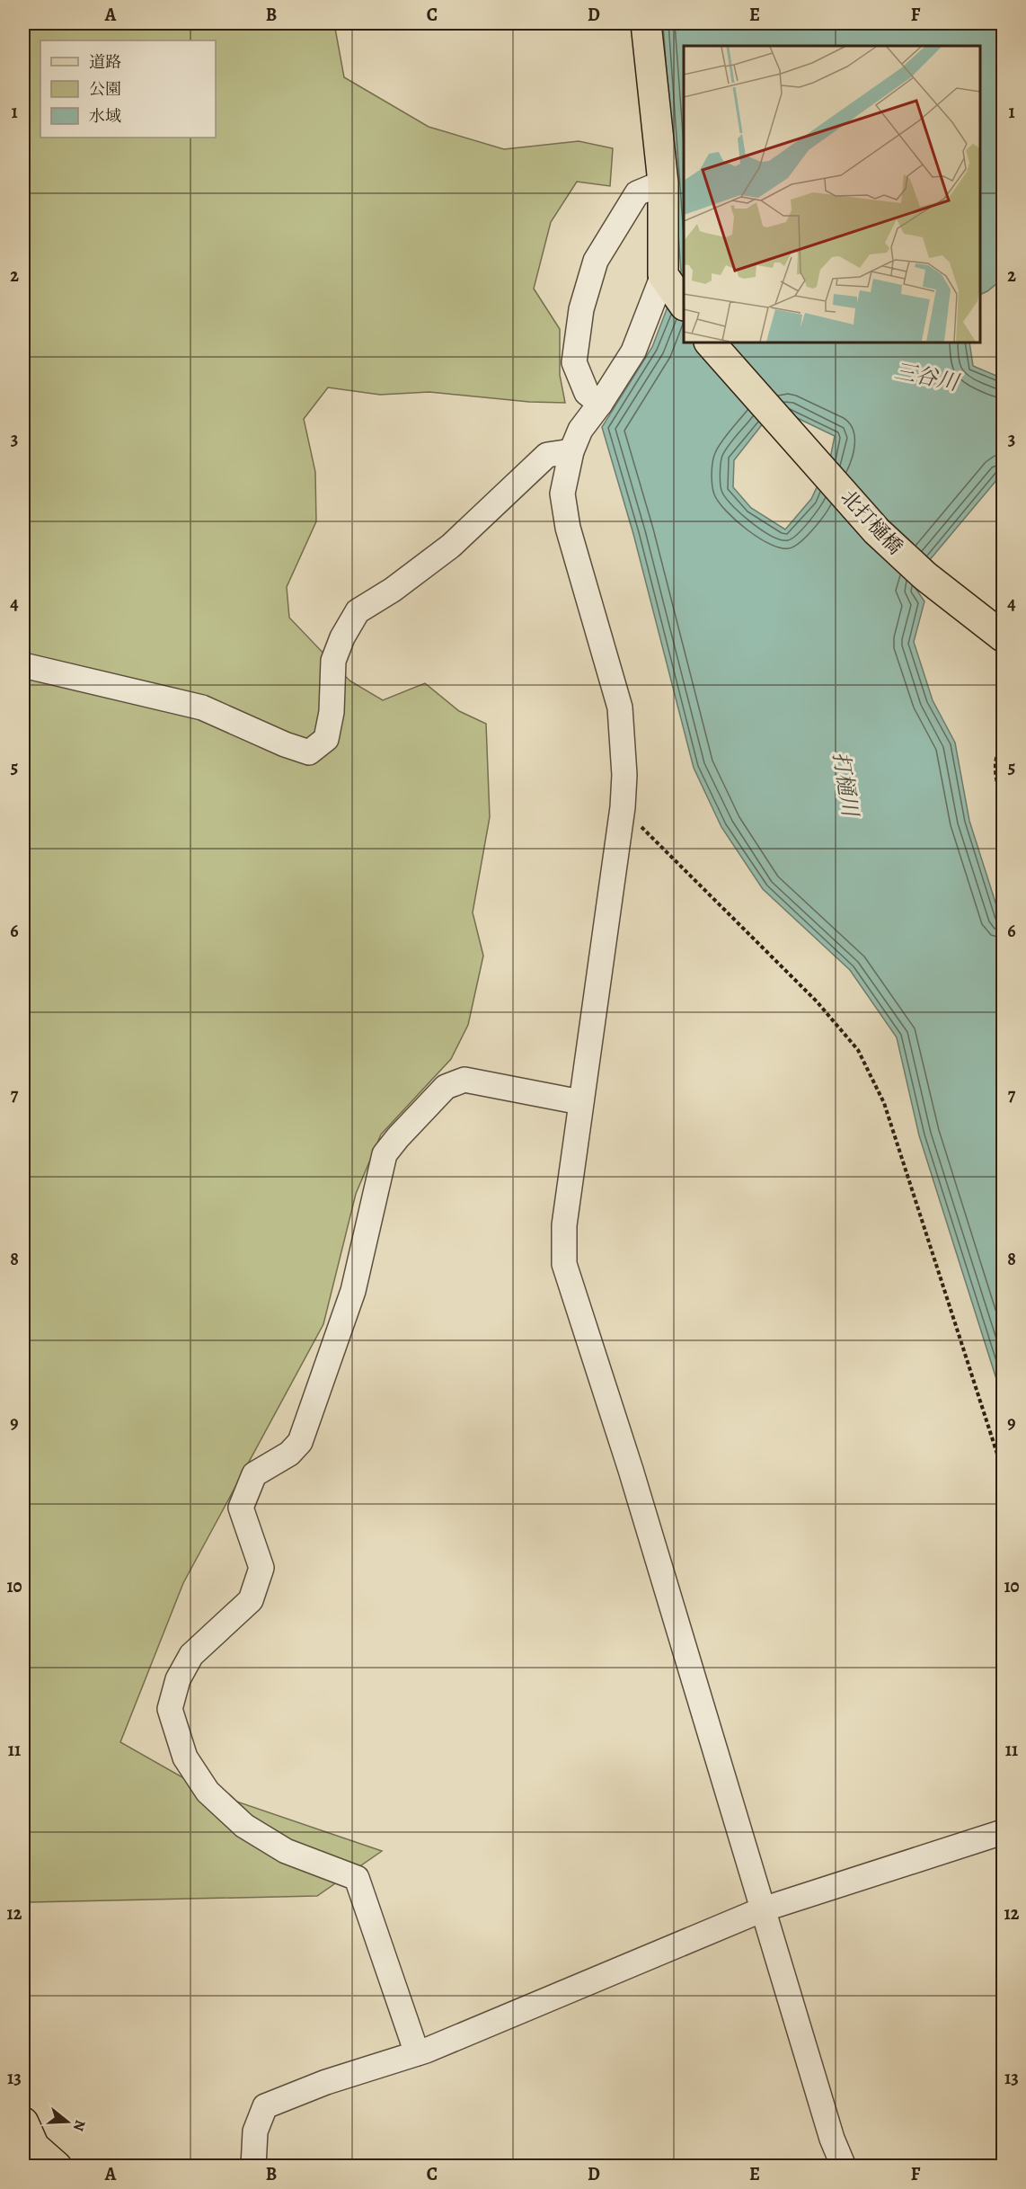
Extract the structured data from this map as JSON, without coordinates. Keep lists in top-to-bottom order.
{
  "streets": {
    "main road": ["北打樋橋"]
  },
  "water": ["三谷川", "打樋川"],
  "legend": ["道路", "公園", "水域"],
  "north": "right",
  "grid": {
    "columns": [
      "A",
      "B",
      "C",
      "D",
      "E",
      "F"
    ],
    "rows": [
      "1",
      "2",
      "3",
      "4",
      "5",
      "6",
      "7",
      "8",
      "9",
      "10",
      "11",
      "12",
      "13"
    ]
  }
}
